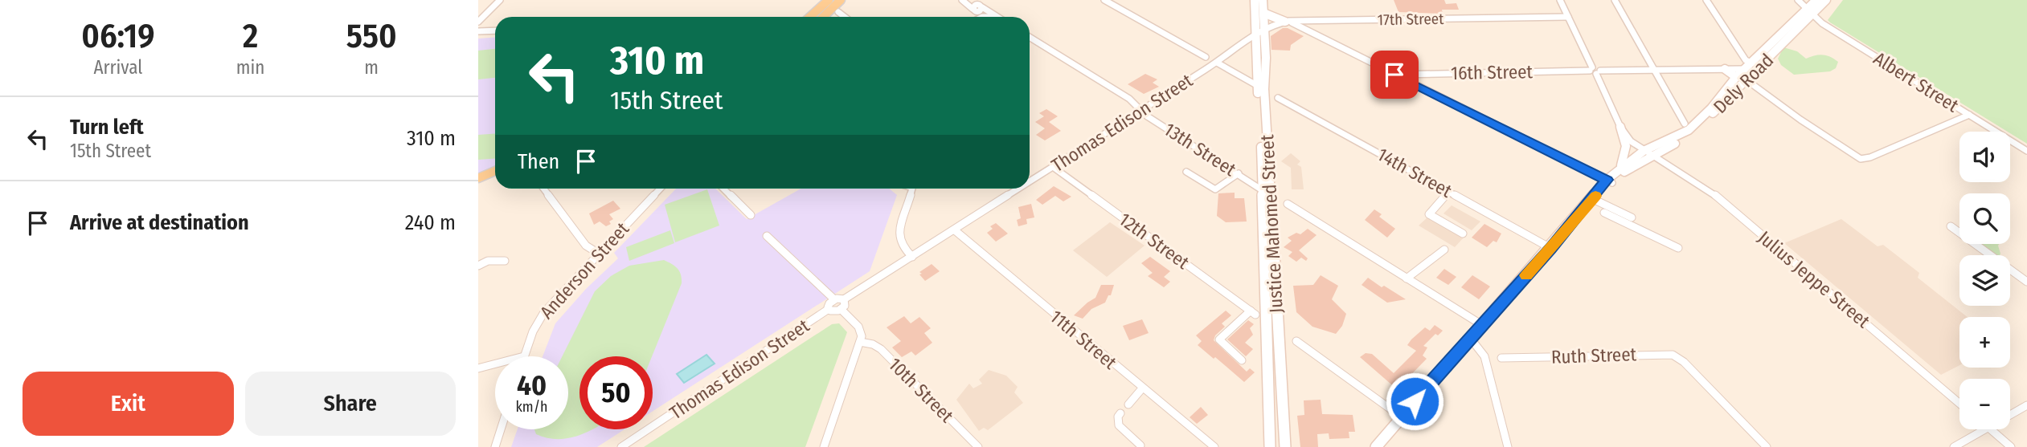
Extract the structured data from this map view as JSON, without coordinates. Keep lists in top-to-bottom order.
{
  "streets": {
    "main road": ["Dely Road", "Justice Mahomed Street"],
    "street": [
      "17th Street",
      "16th Street",
      "Albert Street",
      "Thomas Edison Street",
      "13th Street",
      "14th Street",
      "12th Street",
      "Anderson Street",
      "Julius Jeppe Street",
      "11th Street",
      "Ruth Street",
      "10th Street"
    ]
  },
  "crossings": [
    ["17th Street", "Thomas Edison Street"],
    ["17th Street", "Justice Mahomed Street"],
    ["Albert Street", "Dely Road"],
    ["Dely Road", "Julius Jeppe Street"],
    ["Thomas Edison Street", "13th Street"],
    ["Thomas Edison Street", "Justice Mahomed Street"],
    ["Thomas Edison Street", "12th Street"],
    ["Thomas Edison Street", "11th Street"],
    ["13th Street", "Justice Mahomed Street"]
  ],
  "page": {
    "eta": [
      "06:19",
      "Arrival",
      "2",
      "min",
      "550",
      "m"
    ],
    "turn": ["310 m", "15th Street"],
    "list": [
      {
        "name": "Turn left",
        "note": "15th Street",
        "value": "310 m"
      },
      {
        "name": "Arrive at destination",
        "value": "240 m"
      }
    ],
    "map_buttons": ["+", "−"],
    "then": "Then",
    "speed": "40 km/h",
    "limit": "50",
    "buttons": ["Exit", "Share"]
  }
}
